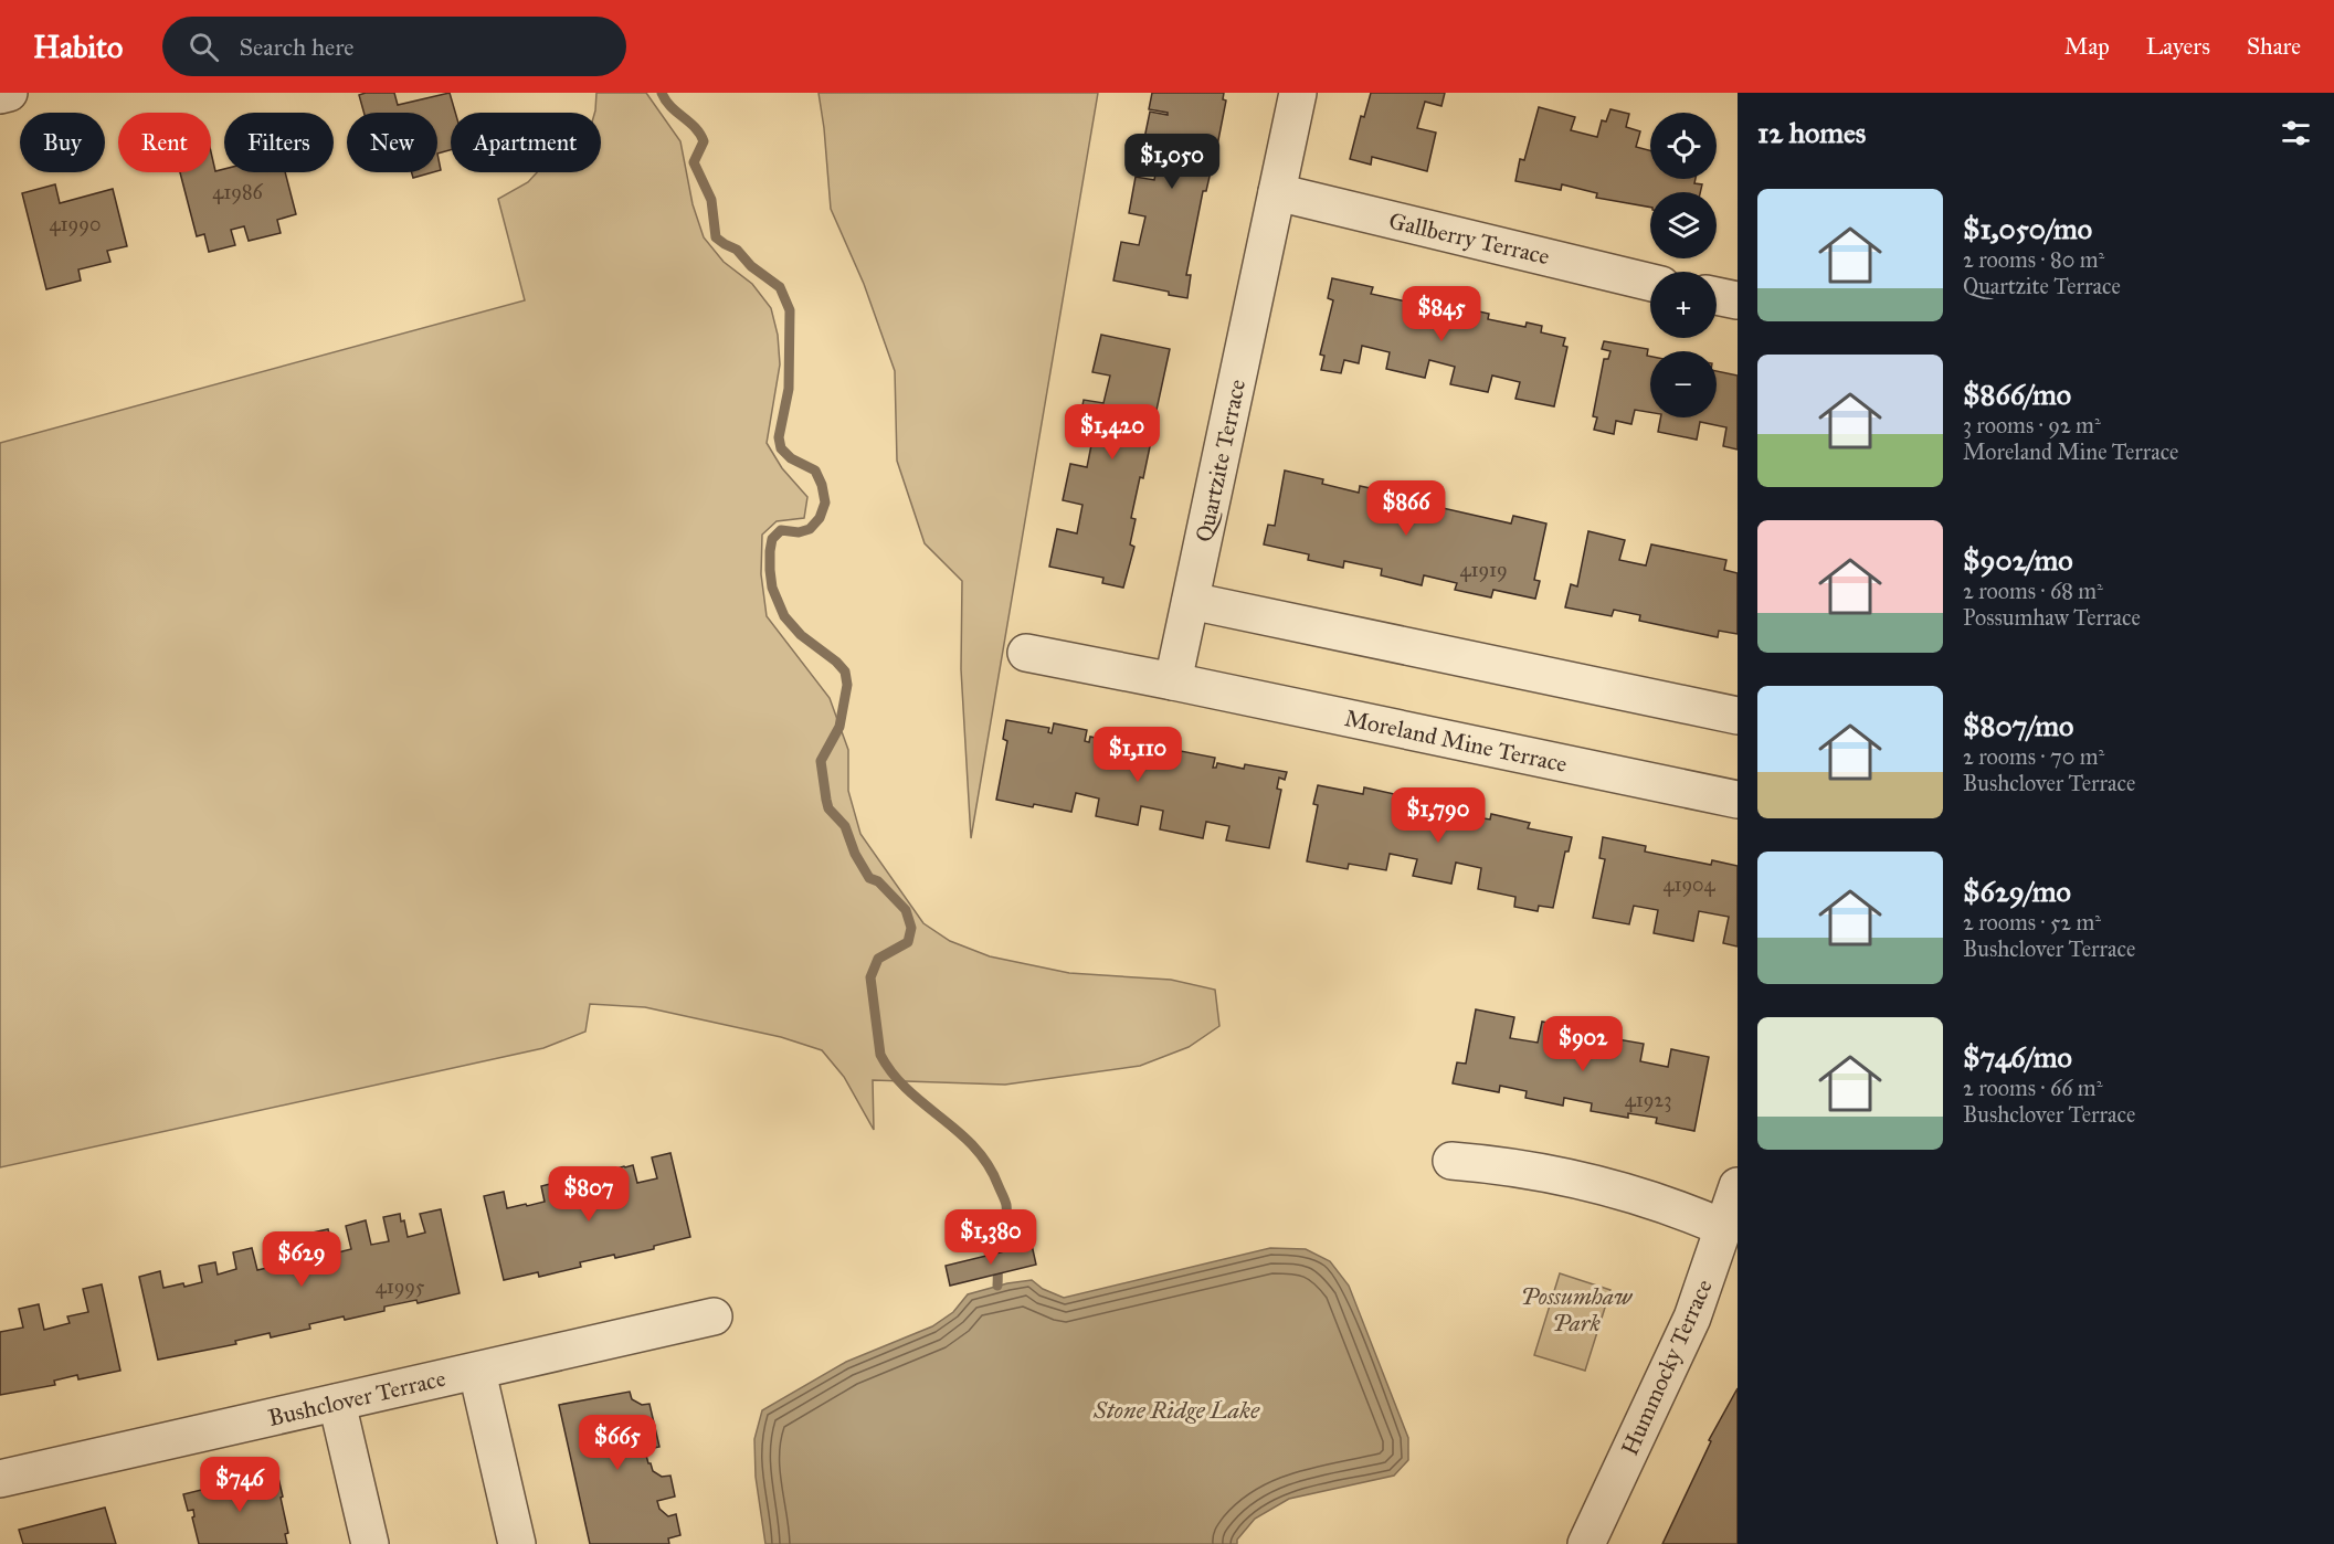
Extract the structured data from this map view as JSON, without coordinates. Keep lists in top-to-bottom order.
{
  "streets": {
    "street": [
      "Gallberry Terrace",
      "Quartzite Terrace",
      "Moreland Mine Terrace",
      "Hummocky Terrace",
      "Bushclover Terrace"
    ]
  },
  "crossings": [
    ["Gallberry Terrace", "Quartzite Terrace"],
    ["Quartzite Terrace", "Moreland Mine Terrace"]
  ],
  "water": ["Stone Ridge Lake"],
  "parks": ["Possumhaw Park"],
  "house_numbers": [
    "41986",
    "41990",
    "41919",
    "41904",
    "41923",
    "41995"
  ],
  "page": {
    "header": "Habito",
    "search": "Search here",
    "nav": ["Map", "Layers", "Share"],
    "heading": "12 homes",
    "map_buttons": ["+", "−"],
    "chip": [
      "Buy",
      "Rent",
      "Filters",
      "New",
      "Apartment"
    ],
    "price": [
      "$1,050",
      "$845",
      "$1,420",
      "$866",
      "$1,110",
      "$1,790",
      "$902",
      "$807",
      "$1,380",
      "$629",
      "$665",
      "$746"
    ],
    "list": [
      {
        "name": "$1,050/mo",
        "note": "2 rooms · 80 m² · Quartzite Terrace"
      },
      {
        "name": "$866/mo",
        "note": "3 rooms · 92 m² · Moreland Mine Terrace"
      },
      {
        "name": "$902/mo",
        "note": "2 rooms · 68 m² · Possumhaw Terrace"
      },
      {
        "name": "$807/mo",
        "note": "2 rooms · 70 m² · Bushclover Terrace"
      },
      {
        "name": "$629/mo",
        "note": "2 rooms · 52 m² · Bushclover Terrace"
      },
      {
        "name": "$746/mo",
        "note": "2 rooms · 66 m² · Bushclover Terrace"
      }
    ]
  }
}
